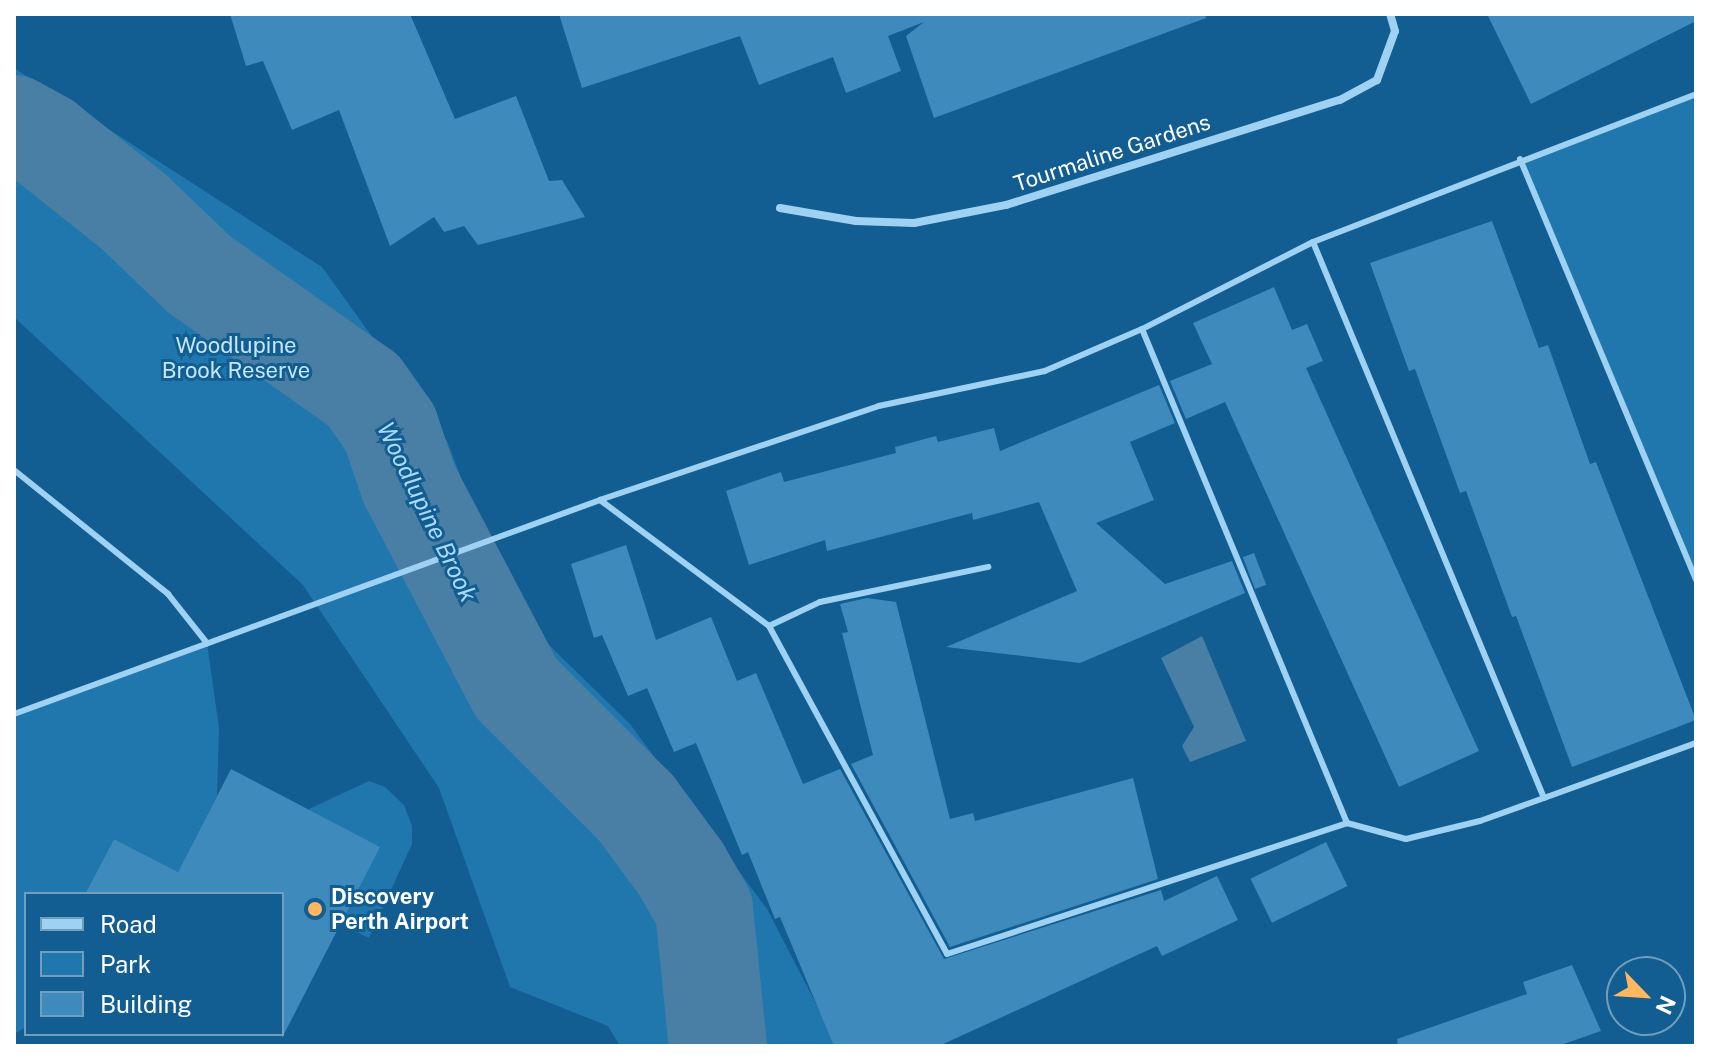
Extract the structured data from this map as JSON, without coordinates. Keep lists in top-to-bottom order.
{
  "streets": {
    "street": ["Tourmaline Gardens"]
  },
  "water": ["Woodlupine Brook"],
  "parks": ["Woodlupine Brook Reserve"],
  "places": ["Discovery Perth Airport"],
  "legend": ["Road", "Park", "Building"],
  "north": "bottom right"
}
